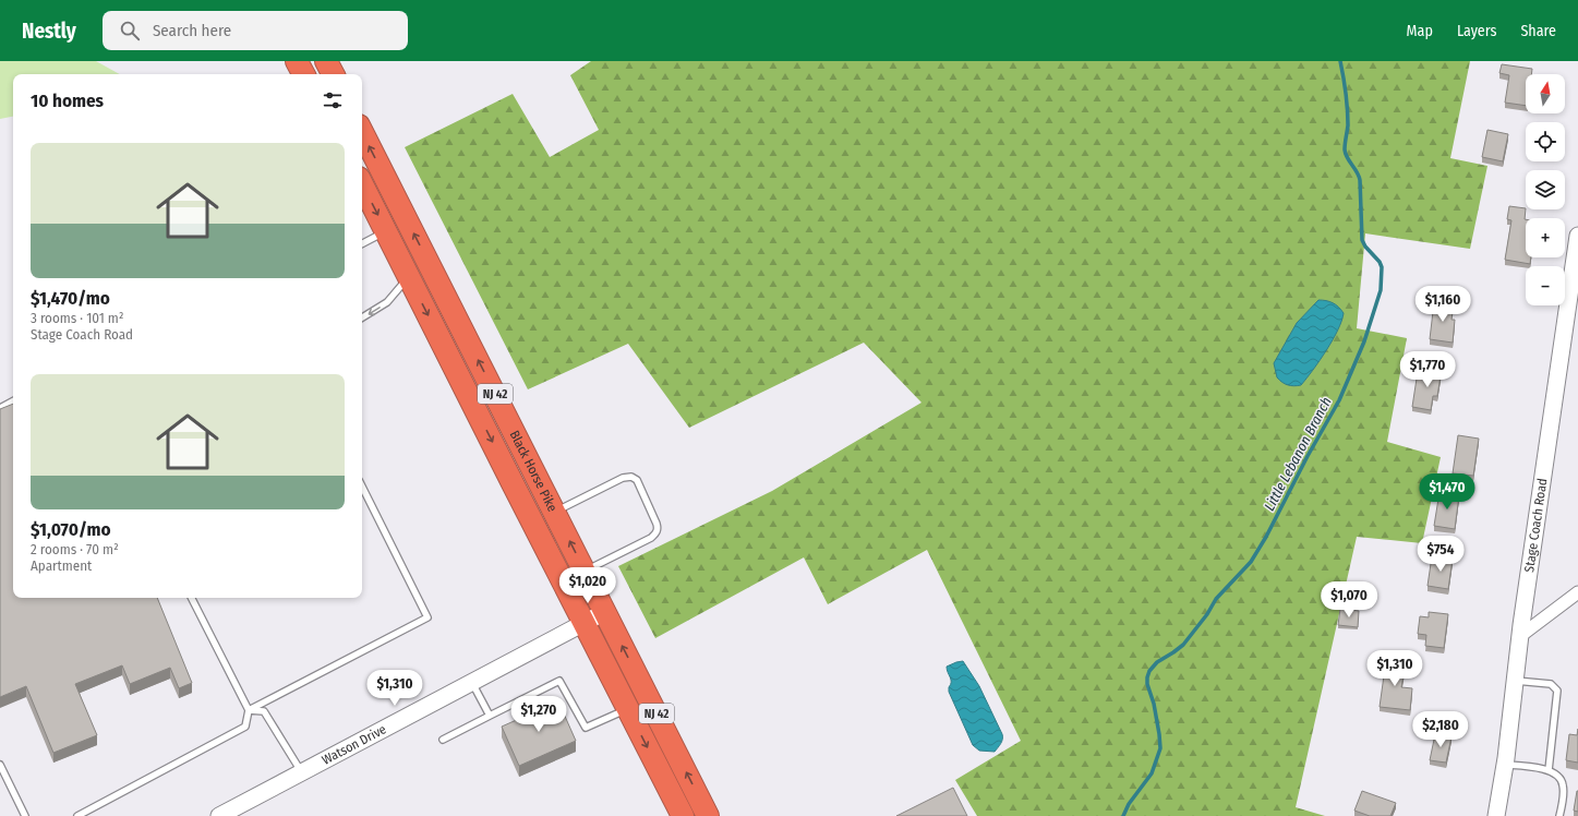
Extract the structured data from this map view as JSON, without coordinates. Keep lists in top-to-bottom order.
{
  "streets": {
    "highway": ["NJ 42", "Black Horse Pike"],
    "street": ["Stage Coach Road", "Watson Drive"]
  },
  "crossings": [
    ["Black Horse Pike", "Watson Drive"]
  ],
  "water": ["Little Lebanon Branch"],
  "north": "top",
  "page": {
    "header": "Nestly",
    "search": "Search here",
    "nav": ["Map", "Layers", "Share"],
    "map_buttons": ["+", "−"],
    "heading": "10 homes",
    "list": [
      {
        "name": "$1,470/mo",
        "note": "3 rooms · 101 m² · Stage Coach Road"
      },
      {
        "name": "$1,070/mo",
        "note": "2 rooms · 70 m² · Apartment"
      }
    ],
    "price": [
      "$1,160",
      "$1,770",
      "$1,470",
      "$754",
      "$1,020",
      "$1,070",
      "$1,310",
      "$1,310",
      "$1,270",
      "$2,180"
    ]
  }
}
